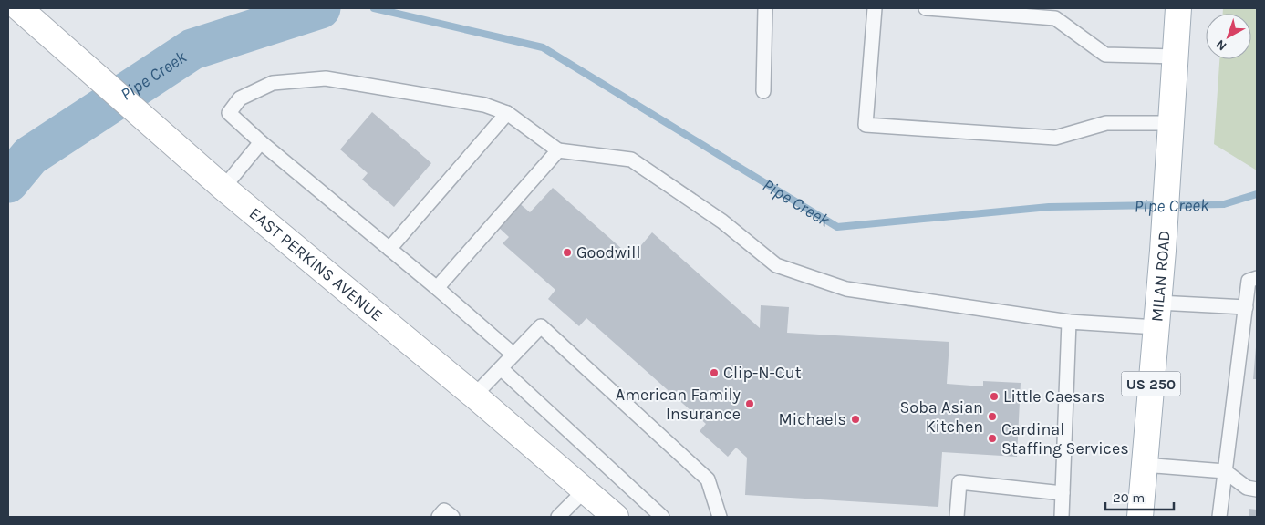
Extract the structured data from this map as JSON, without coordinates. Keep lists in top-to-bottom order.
{
  "streets": {
    "main road": ["EAST PERKINS AVENUE", "MILAN ROAD", "US 250"]
  },
  "water": ["Pipe Creek"],
  "places": [
    "Goodwill",
    "Clip-N-Cut",
    "Little Caesars",
    "American Family Insurance",
    "Soba Asian Kitchen",
    "Michaels",
    "Cardinal Staffing Services"
  ],
  "scale_bar": "20 m",
  "north": "bottom left"
}
